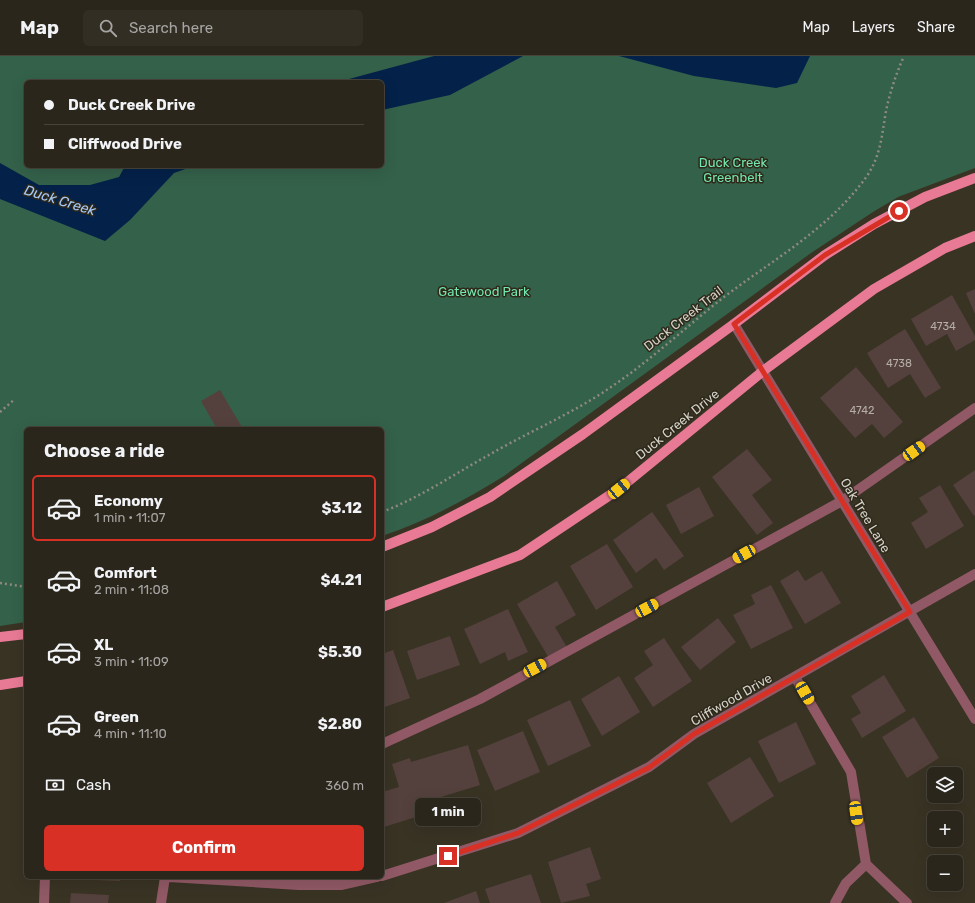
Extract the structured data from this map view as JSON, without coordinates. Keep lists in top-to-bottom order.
{
  "streets": {
    "main road": ["Duck Creek Drive"],
    "street": ["Oak Tree Lane", "Cliffwood Drive"],
    "path": ["Duck Creek Trail"]
  },
  "crossings": [
    ["Duck Creek Drive", "Oak Tree Lane"],
    ["Oak Tree Lane", "Cliffwood Drive"]
  ],
  "water": ["Duck Creek"],
  "parks": ["Duck Creek Greenbelt", "Gatewood Park"],
  "house_numbers": ["4734", "4738", "4742"],
  "page": {
    "header": "Map",
    "search": "Search here",
    "nav": ["Map", "Layers", "Share"],
    "banner": ["Duck Creek Drive", "Cliffwood Drive"],
    "heading": "Choose a ride",
    "list": [
      {
        "name": "Economy",
        "note": "1 min · 11:07",
        "value": "$3.12"
      },
      {
        "name": "Comfort",
        "note": "2 min · 11:08",
        "value": "$4.21"
      },
      {
        "name": "XL",
        "note": "3 min · 11:09",
        "value": "$5.30"
      },
      {
        "name": "Green",
        "note": "4 min · 11:10",
        "value": "$2.80"
      }
    ],
    "pay": ["Cash", "360 m"],
    "map_buttons": ["+", "−"],
    "bubble": "1 min",
    "buttons": "Confirm"
  }
}
